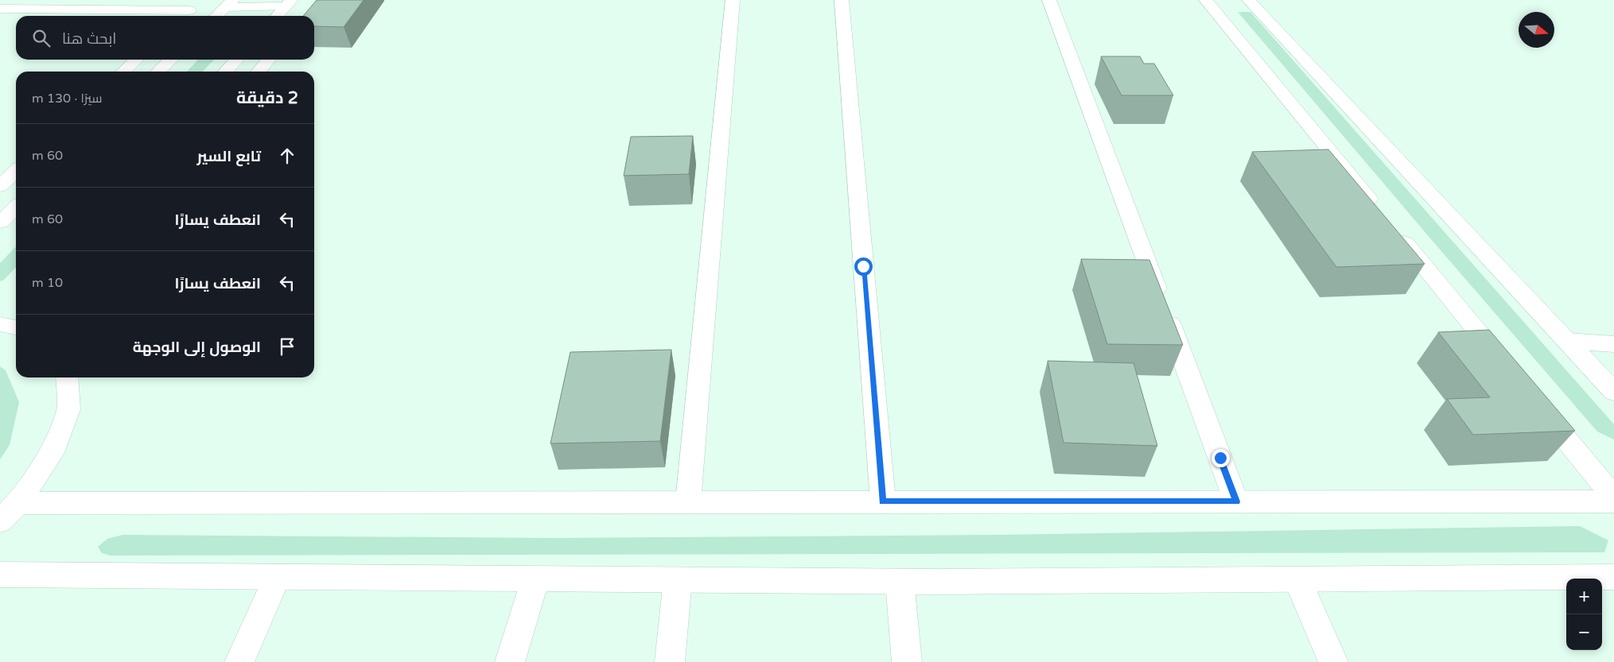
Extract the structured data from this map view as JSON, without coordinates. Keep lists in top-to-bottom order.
{
  "north": "right",
  "page": {
    "search": "ابحث هنا",
    "heading": ["2 دقيقة", "سيرًا · 130 m"],
    "list": [
      ["تابع السير", "60 m"],
      ["انعطف يسارًا", "60 m"],
      ["انعطف يسارًا", "10 m"],
      "الوصول إلى الوجهة"
    ],
    "map_buttons": ["+", "−"]
  }
}
